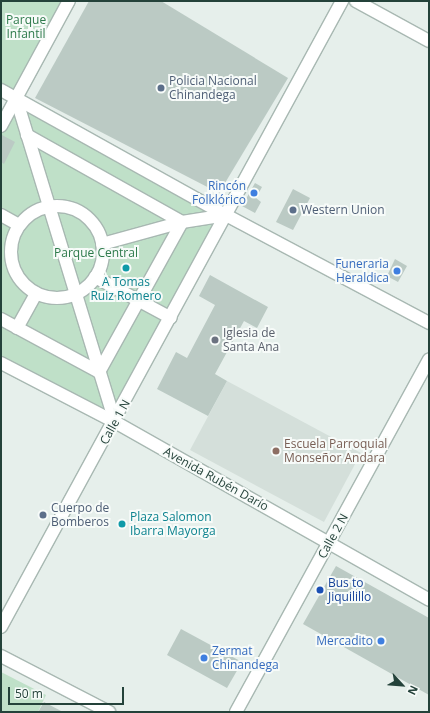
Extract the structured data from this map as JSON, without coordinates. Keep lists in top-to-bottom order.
{
  "streets": {
    "street": ["Calle 1 N", "Avenida Rubén Darío", "Calle 2 N"]
  },
  "crossings": [
    ["Calle 1 N", "Avenida Rubén Darío"],
    ["Avenida Rubén Darío", "Calle 2 N"]
  ],
  "parks": ["Parque Infantil", "Parque Central"],
  "places": [
    "Policia Nacional Chinandega",
    "Rincón Folklórico",
    "Western Union",
    "A Tomas Ruiz Romero",
    "Funeraria Heraldica",
    "Iglesia de Santa Ana",
    "Escuela Parroquial Monseñor Andara",
    "Cuerpo de Bomberos",
    "Plaza Salomon Ibarra Mayorga",
    "Bus to Jiquilillo",
    "Mercadito",
    "Zermat Chinandega"
  ],
  "scale_bar": "50 m",
  "north": "bottom right"
}
